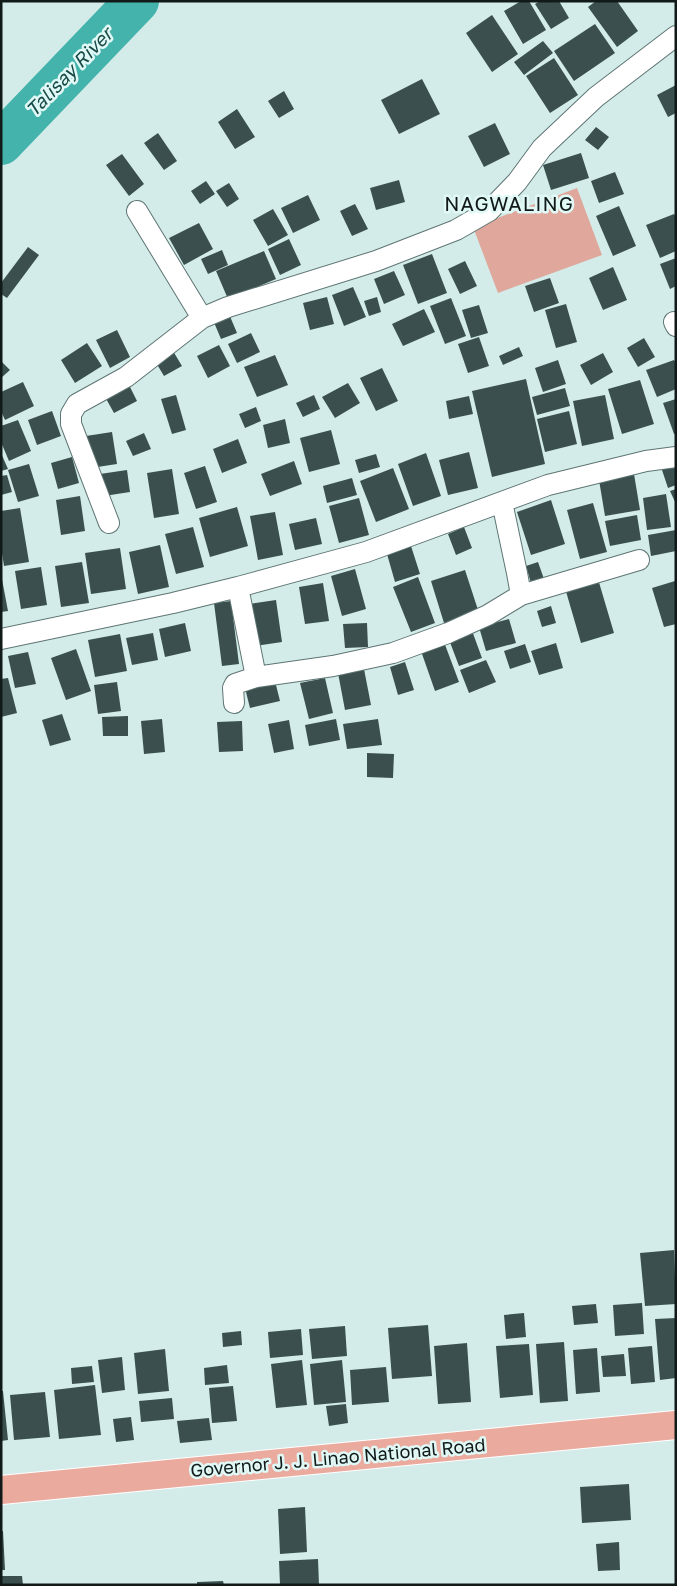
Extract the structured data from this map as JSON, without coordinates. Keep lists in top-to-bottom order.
{
  "streets": {
    "main road": ["Governor J. J. Linao National Road"]
  },
  "districts": ["NAGWALING"],
  "water": ["Talisay River"]
}
